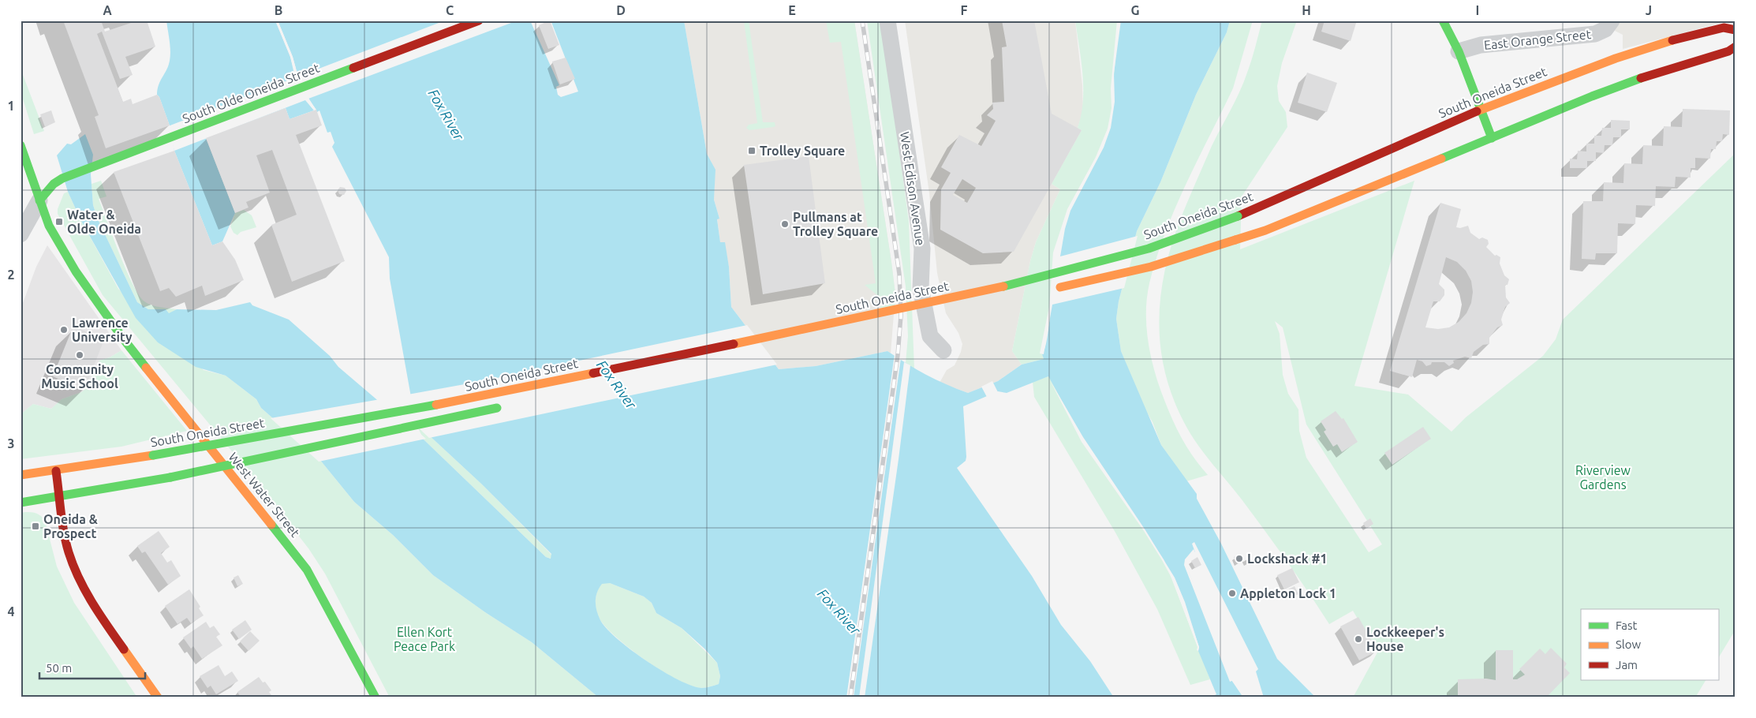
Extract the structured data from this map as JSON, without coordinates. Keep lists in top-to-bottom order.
{
  "streets": {
    "main road": ["South Oneida Street", "South Olde Oneida Street", "West Water Street"],
    "street": ["East Orange Street", "West Edison Avenue"]
  },
  "crossings": [
    ["South Olde Oneida Street", "West Water Street"]
  ],
  "water": ["Fox River"],
  "parks": ["Riverview Gardens", "Ellen Kort Peace Park"],
  "places": {
    "transit": ["Trolley Square", "Water & Olde Oneida", "Oneida & Prospect"],
    "other": [
      "Pullmans at Trolley Square",
      "Lawrence University",
      "Community Music School",
      "Lockshack #1",
      "Appleton Lock 1",
      "Lockkeeper's House"
    ]
  },
  "legend": ["Fast", "Slow", "Jam"],
  "scale_bar": "50 m",
  "grid": {
    "columns": [
      "A",
      "B",
      "C",
      "D",
      "E",
      "F",
      "G",
      "H",
      "I",
      "J"
    ],
    "rows": [
      "1",
      "2",
      "3",
      "4"
    ]
  }
}
